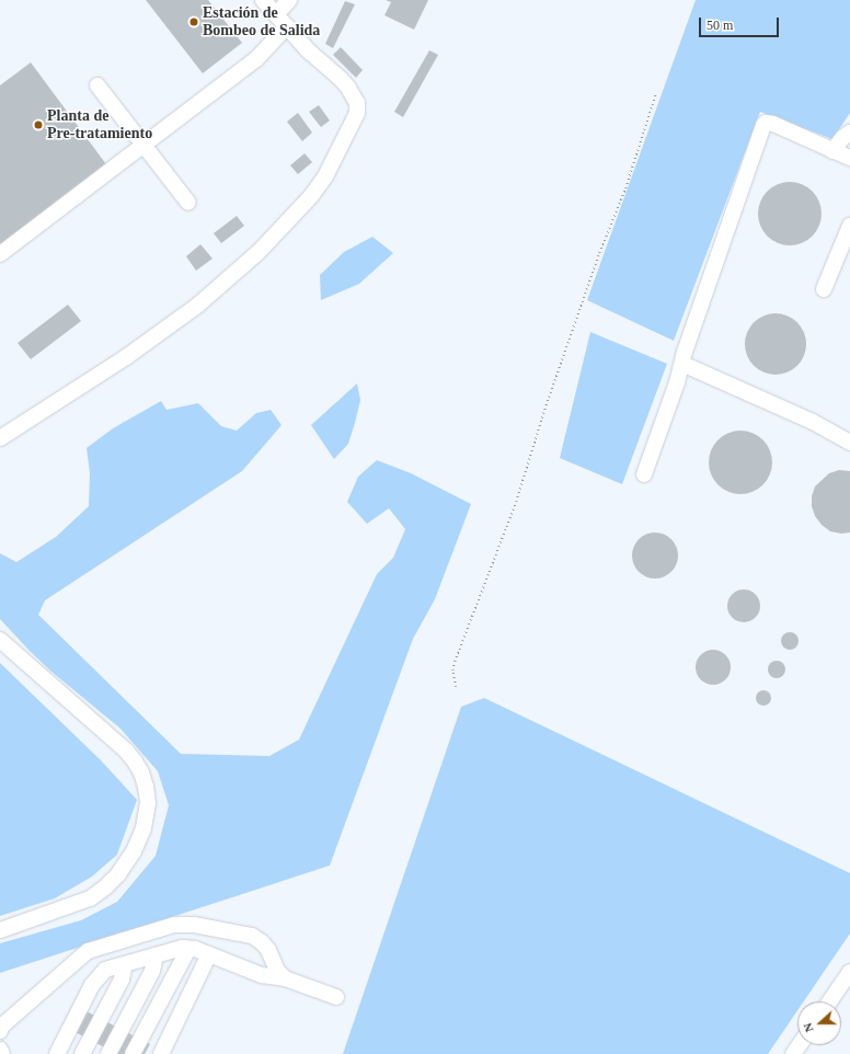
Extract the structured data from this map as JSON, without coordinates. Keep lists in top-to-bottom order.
{
  "places": ["Estación de Bombeo de Salida", "Planta de Pre-tratamiento"],
  "scale_bar": "50 m",
  "north": "left"
}
